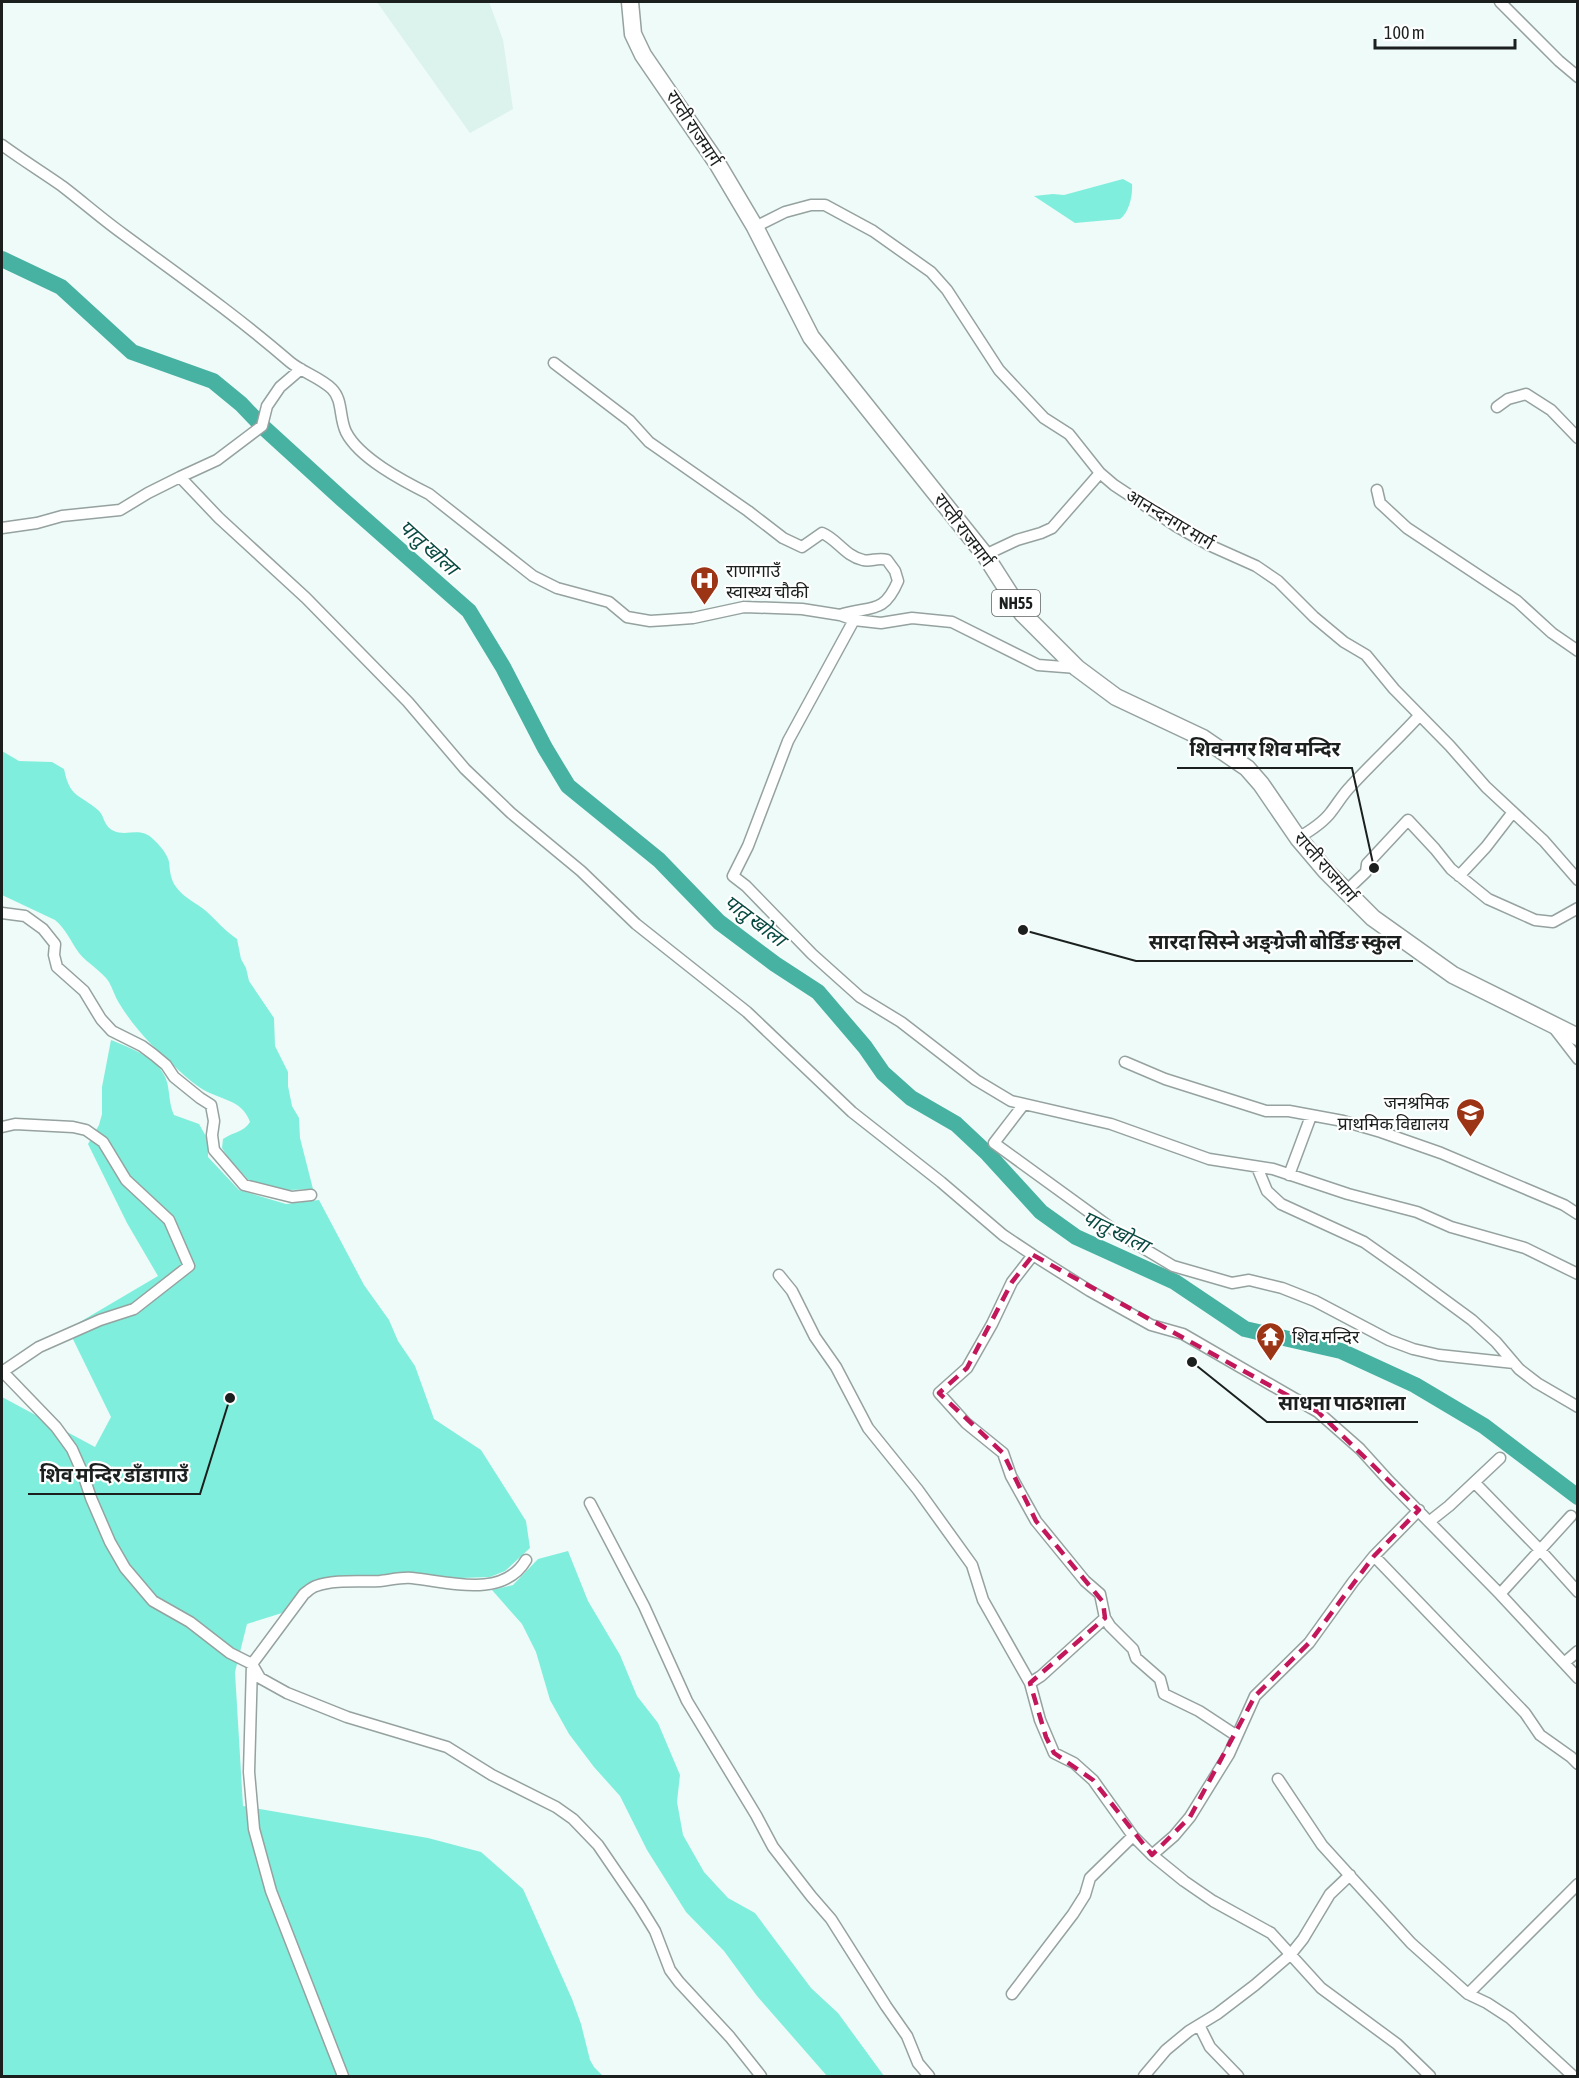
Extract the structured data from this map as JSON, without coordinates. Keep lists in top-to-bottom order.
{
  "streets": {
    "main road": ["राप्ती राजमार्ग", "NH55"],
    "street": ["आनन्दनगर मार्ग"]
  },
  "crossings": [
    ["राप्ती राजमार्ग", "आनन्दनगर मार्ग"]
  ],
  "water": ["पातु खोला"],
  "places": {
    "hospital": ["राणागाउँ स्वास्थ्य चौकी"],
    "other": [
      "शिवनगर शिव मन्दिर",
      "सारदा सिस्ने अङ्ग्रेजी बोर्डिङ स्कुल",
      "साधना पाठशाला",
      "शिव मन्दिर डाँडागाउँ"
    ],
    "school or university": ["जनश्रमिक प्राथमिक विद्यालय"],
    "temple": ["शिव मन्दिर"]
  },
  "scale_bar": "100 m"
}
